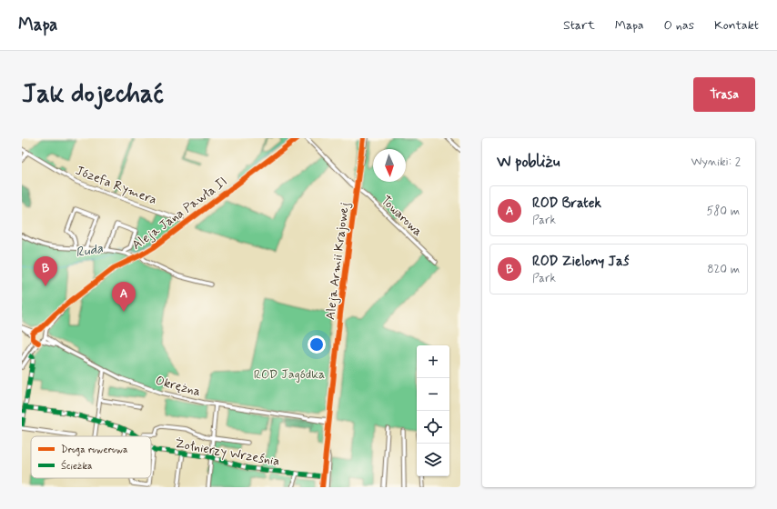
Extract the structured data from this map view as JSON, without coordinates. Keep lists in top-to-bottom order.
{
  "streets": {
    "street": [
      "Józefa Rymera",
      "Aleja Jana Pawła II",
      "Towarowa",
      "Aleja Armii Krajowej",
      "Okrężna",
      "Żołnierzy Września"
    ]
  },
  "crossings": [
    ["Józefa Rymera", "Aleja Jana Pawła II"],
    ["Aleja Jana Pawła II", "Okrężna"],
    ["Towarowa", "Aleja Armii Krajowej"],
    ["Aleja Armii Krajowej", "Okrężna"],
    ["Aleja Armii Krajowej", "Żołnierzy Września"]
  ],
  "water": ["Ruda"],
  "parks": ["ROD Jagódka"],
  "legend": ["Droga rowerowa", "Ścieżka"],
  "north": "bottom",
  "page": {
    "header": "Mapa",
    "nav": [
      "Start",
      "Mapa",
      "O nas",
      "Kontakt"
    ],
    "buttons": "Trasa",
    "title": "Jak dojechać",
    "heading": ["W pobliżu", "Wyniki: 2"],
    "list": [
      {
        "mark": "A",
        "name": "ROD Bratek",
        "note": "Park",
        "value": "580 m"
      },
      {
        "mark": "B",
        "name": "ROD Zielony Jaś",
        "note": "Park",
        "value": "820 m"
      }
    ],
    "pins": ["B", "A"],
    "map_buttons": ["+", "−"]
  }
}
